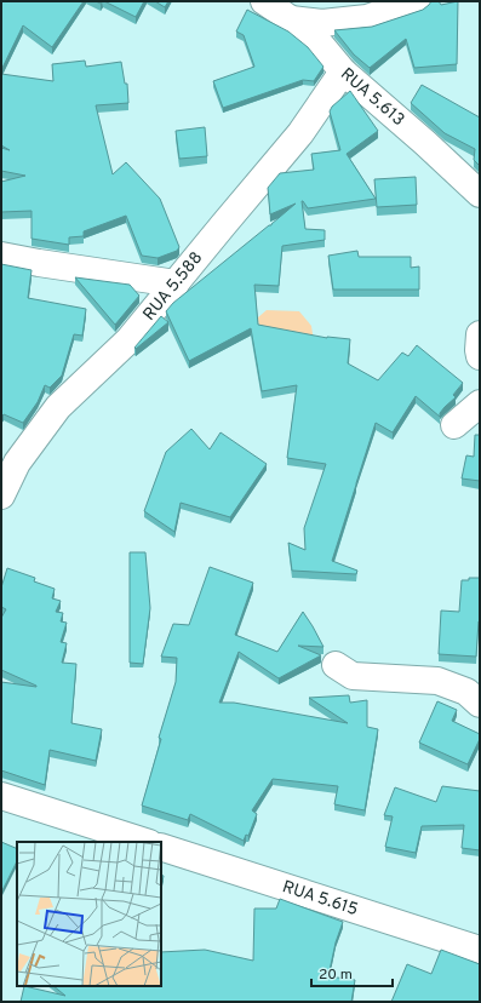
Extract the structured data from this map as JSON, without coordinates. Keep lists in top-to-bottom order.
{
  "streets": {
    "street": ["RUA 5.613", "RUA 5.588", "RUA 5.615"]
  },
  "crossings": [
    ["RUA 5.613", "RUA 5.588"]
  ],
  "scale_bar": "20 m"
}
